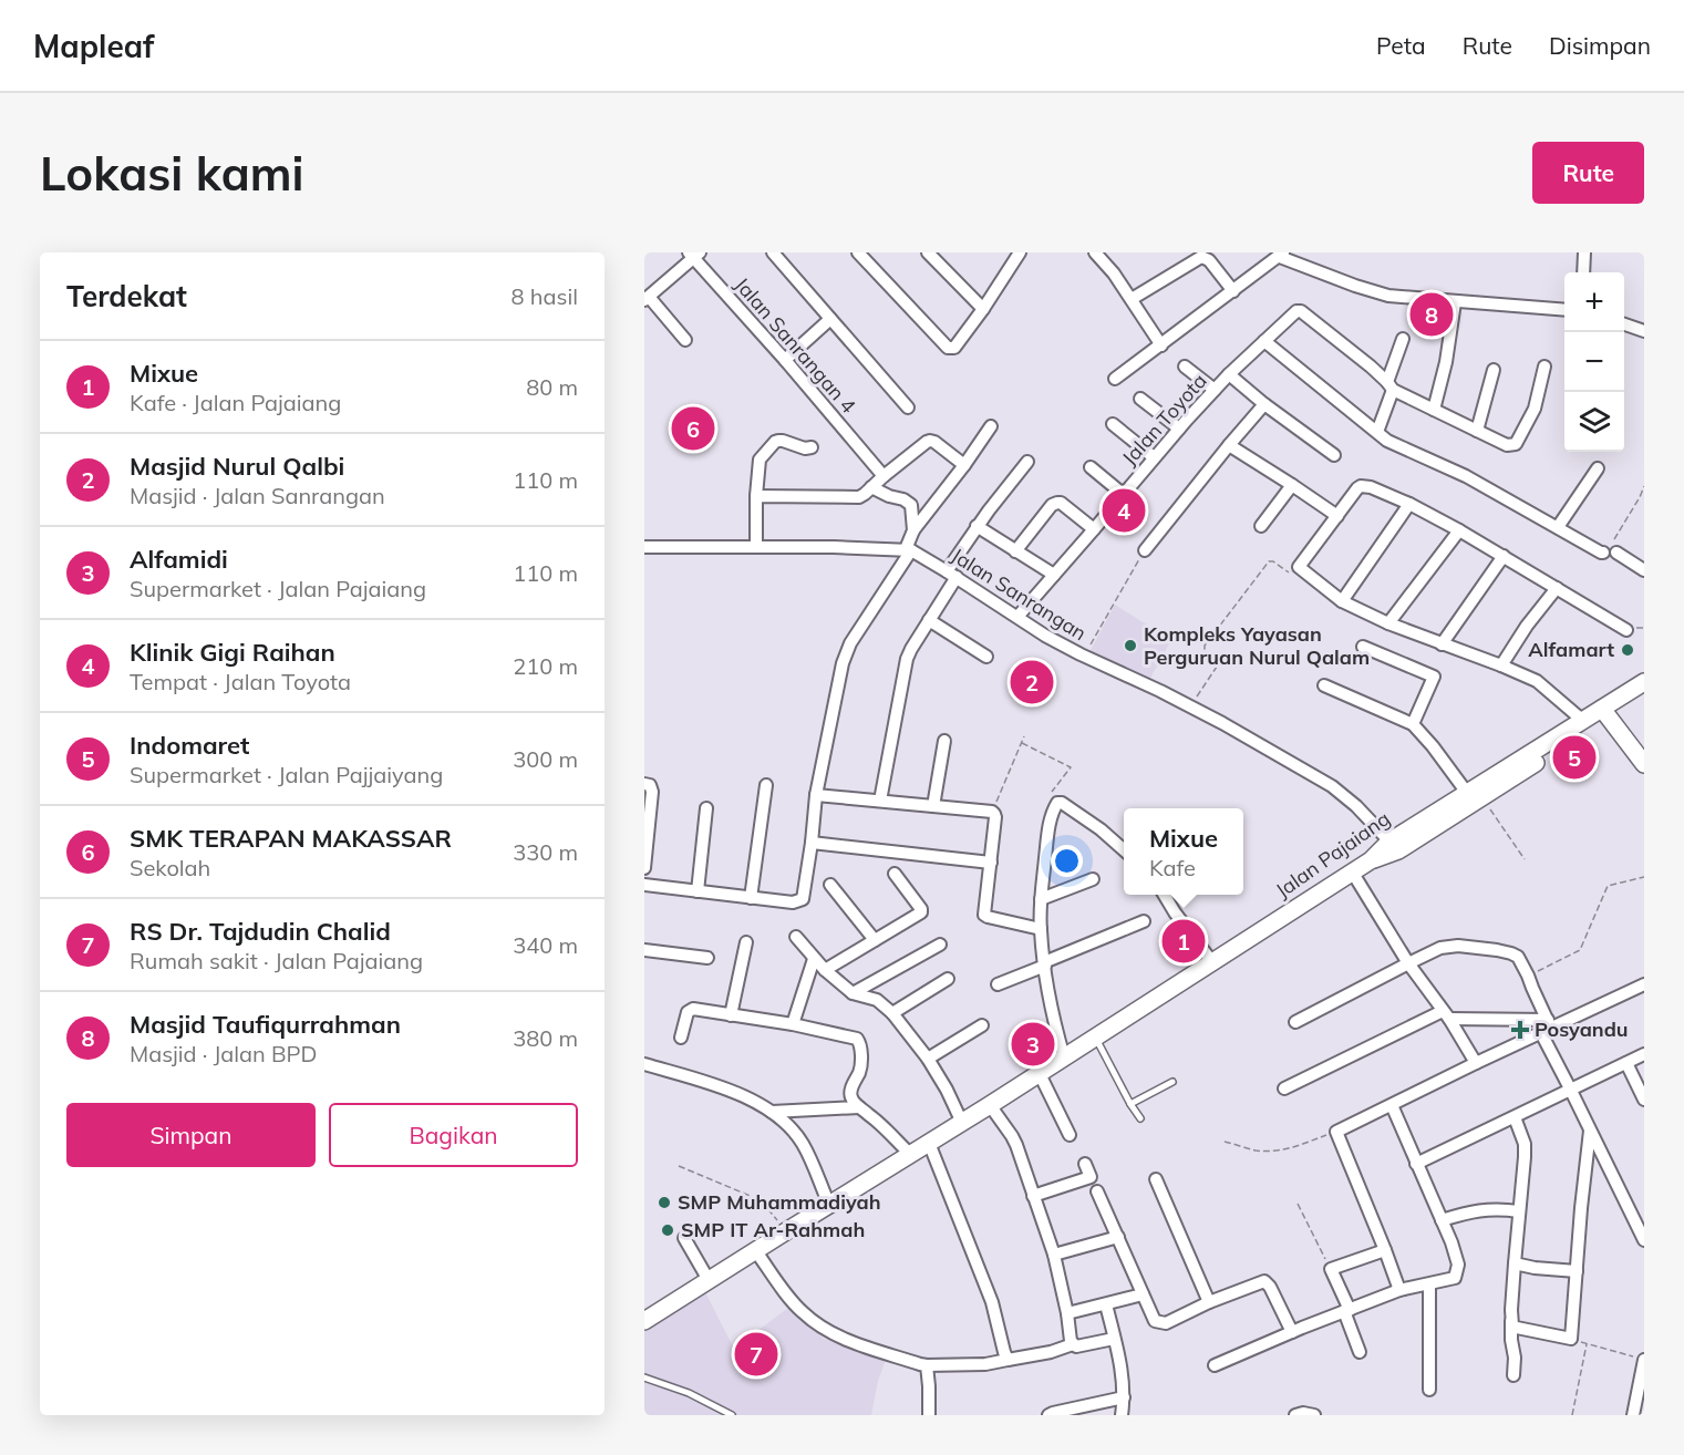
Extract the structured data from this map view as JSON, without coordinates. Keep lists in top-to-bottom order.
{
  "streets": {
    "main road": ["Jalan Pajaiang"],
    "street": ["Jalan Sanrangan 4", "Jalan Toyota", "Jalan Sanrangan"]
  },
  "crossings": [
    ["Jalan Toyota", "Jalan Sanrangan"],
    ["Jalan Sanrangan", "Jalan Pajaiang"]
  ],
  "places": {
    "other": [
      "Kompleks Yayasan Perguruan Nurul Qalam",
      "Alfamart",
      "SMP Muhammadiyah",
      "SMP IT Ar-Rahmah"
    ],
    "health": ["Posyandu"]
  },
  "page": {
    "header": "Mapleaf",
    "nav": ["Peta", "Rute", "Disimpan"],
    "buttons": [
      "Rute",
      ["Simpan", "Bagikan"]
    ],
    "title": "Lokasi kami",
    "heading": ["Terdekat", "8 hasil"],
    "map_buttons": ["+", "−"],
    "pins": [
      "8",
      "6",
      "4",
      "2",
      "5",
      "1",
      "3",
      "7"
    ],
    "list": [
      {
        "mark": "1",
        "name": "Mixue",
        "note": "Kafe · Jalan Pajaiang",
        "value": "80 m"
      },
      {
        "mark": "2",
        "name": "Masjid Nurul Qalbi",
        "note": "Masjid · Jalan Sanrangan",
        "value": "110 m"
      },
      {
        "mark": "3",
        "name": "Alfamidi",
        "note": "Supermarket · Jalan Pajaiang",
        "value": "110 m"
      },
      {
        "mark": "4",
        "name": "Klinik Gigi Raihan",
        "note": "Tempat · Jalan Toyota",
        "value": "210 m"
      },
      {
        "mark": "5",
        "name": "Indomaret",
        "note": "Supermarket · Jalan Pajjaiyang",
        "value": "300 m"
      },
      {
        "mark": "6",
        "name": "SMK TERAPAN MAKASSAR",
        "note": "Sekolah",
        "value": "330 m"
      },
      {
        "mark": "7",
        "name": "RS Dr. Tajdudin Chalid",
        "note": "Rumah sakit · Jalan Pajaiang",
        "value": "340 m"
      },
      {
        "mark": "8",
        "name": "Masjid Taufiqurrahman",
        "note": "Masjid · Jalan BPD",
        "value": "380 m"
      }
    ],
    "popup": ["Mixue", "Kafe"]
  }
}
